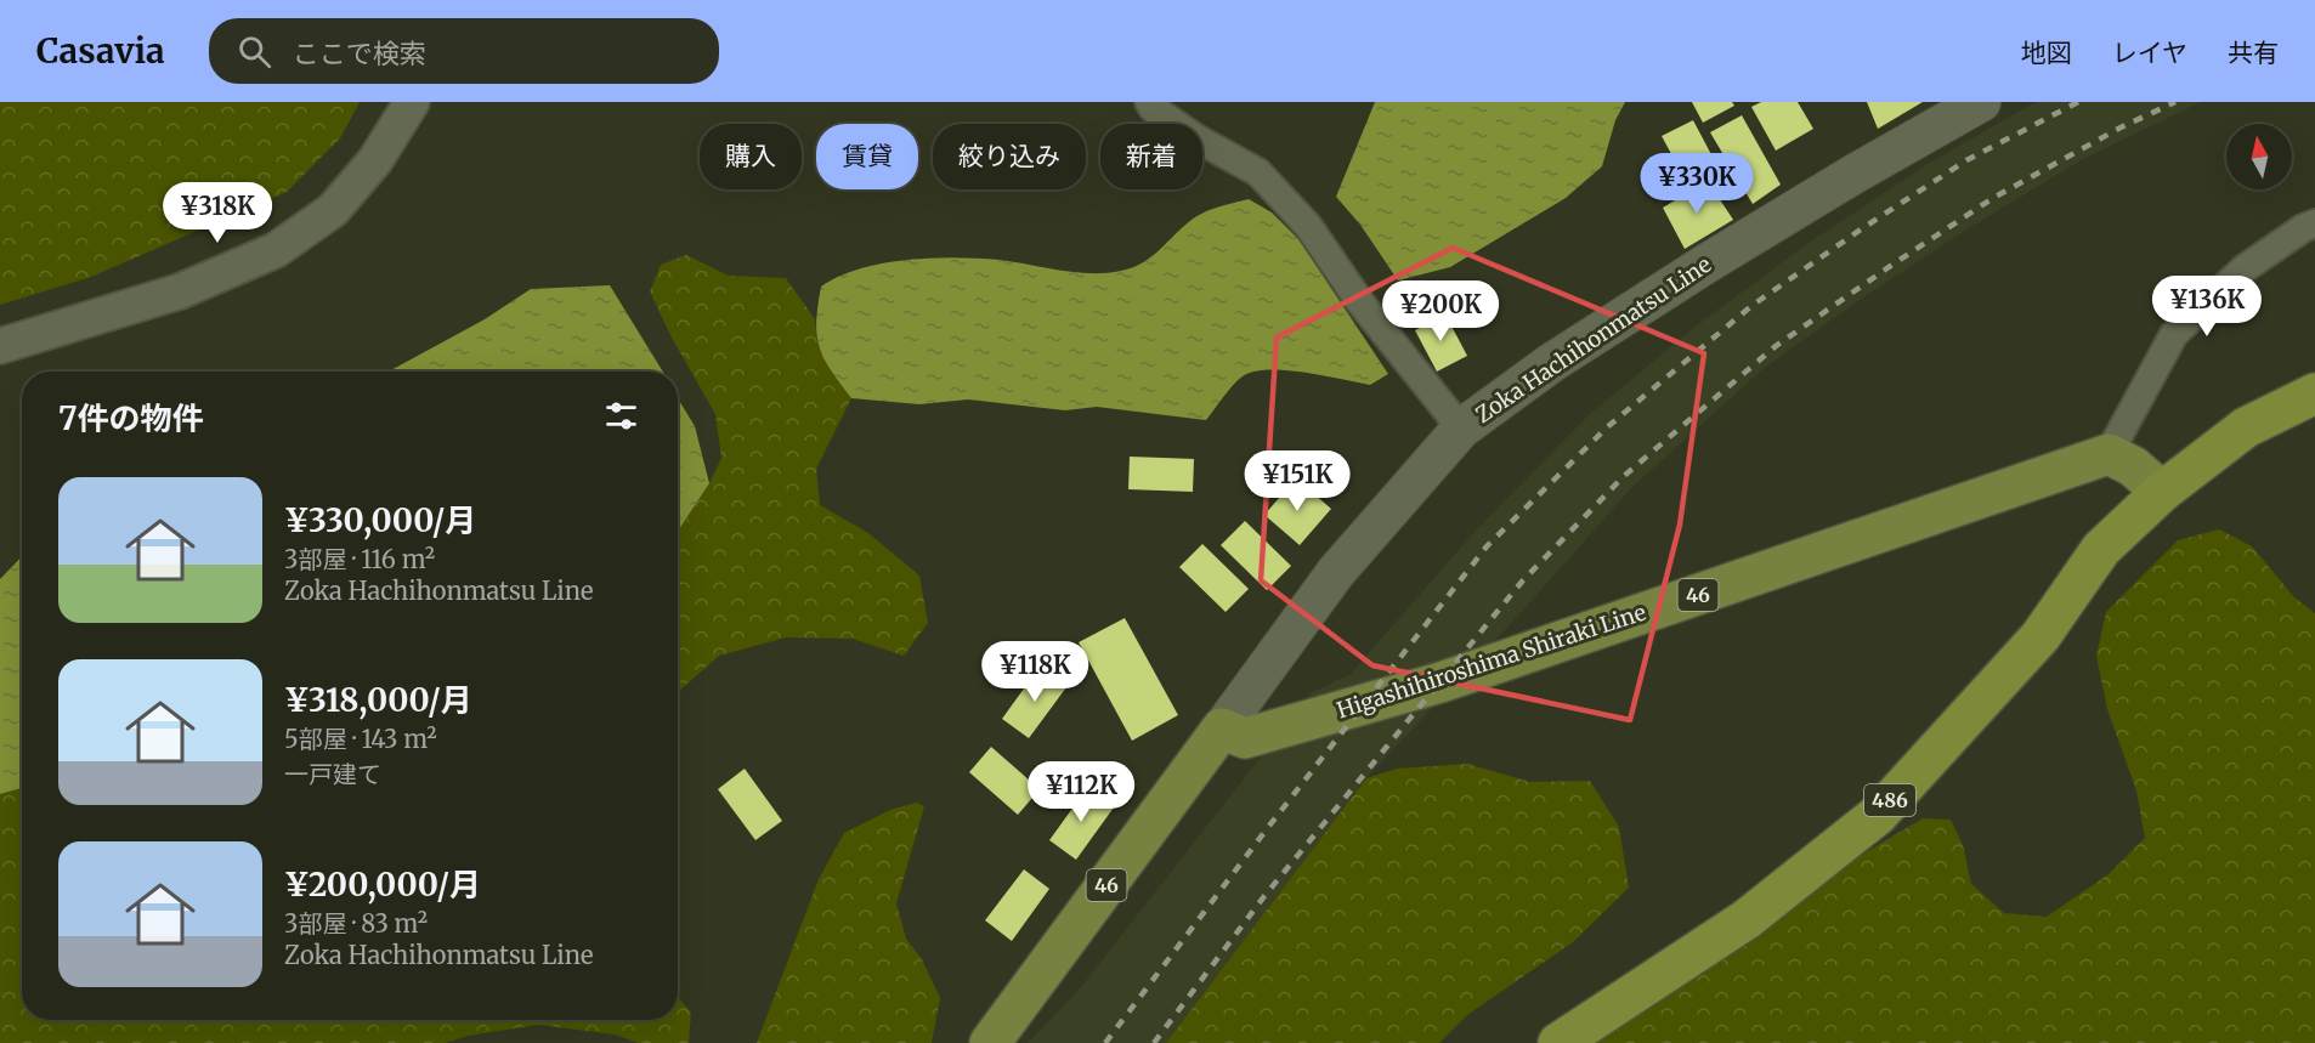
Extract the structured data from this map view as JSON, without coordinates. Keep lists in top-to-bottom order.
{
  "streets": {
    "highway": ["486"],
    "main road": ["Zoka Hachihonmatsu Line", "46", "Higashihiroshima Shiraki Line"]
  },
  "crossings": [
    ["Zoka Hachihonmatsu Line", "46"],
    ["Zoka Hachihonmatsu Line", "Higashihiroshima Shiraki Line"],
    ["46", "Higashihiroshima Shiraki Line"]
  ],
  "north": "top",
  "page": {
    "header": "Casavia",
    "search": "ここで検索",
    "nav": ["地図", "レイヤ", "共有"],
    "chip": [
      "購入",
      "賃貸",
      "絞り込み",
      "新着"
    ],
    "price": [
      "¥330K",
      "¥318K",
      "¥136K",
      "¥200K",
      "¥151K",
      "¥118K",
      "¥112K"
    ],
    "heading": "7件の物件",
    "list": [
      {
        "name": "¥330,000/月",
        "note": "3部屋 · 116 m² · Zoka Hachihonmatsu Line"
      },
      {
        "name": "¥318,000/月",
        "note": "5部屋 · 143 m² · 一戸建て"
      },
      {
        "name": "¥200,000/月",
        "note": "3部屋 · 83 m² · Zoka Hachihonmatsu Line"
      }
    ]
  }
}
